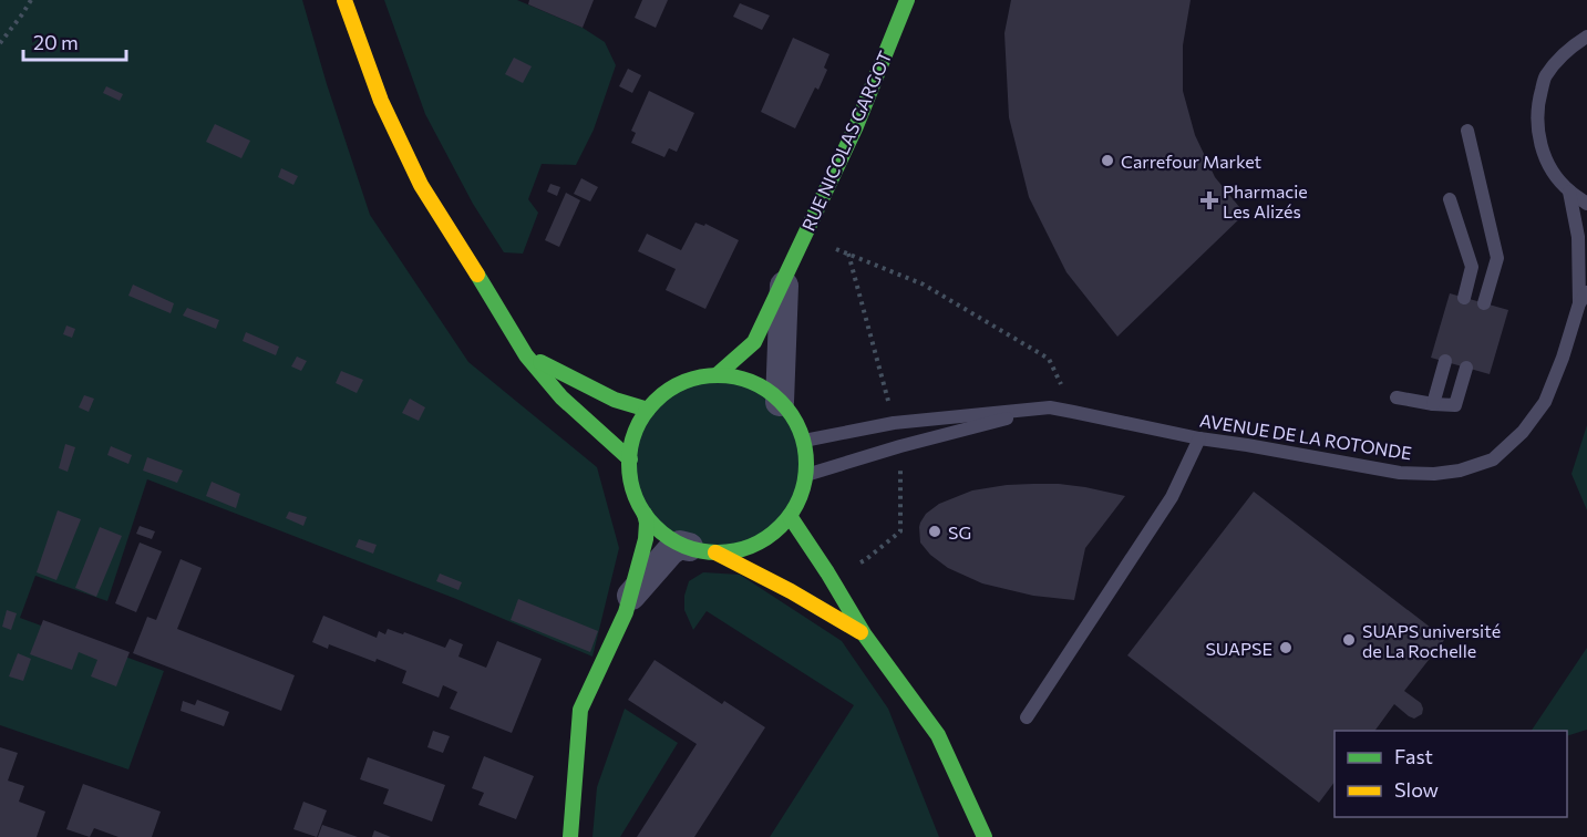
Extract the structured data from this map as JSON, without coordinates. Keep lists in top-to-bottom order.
{
  "streets": {
    "main road": ["RUE NICOLAS GARGOT"],
    "lane": ["AVENUE DE LA ROTONDE"]
  },
  "crossings": [
    ["RUE NICOLAS GARGOT", "AVENUE DE LA ROTONDE"]
  ],
  "places": {
    "other": [
      "Carrefour Market",
      "SG",
      "SUAPS université de La Rochelle",
      "SUAPSE"
    ],
    "health": ["Pharmacie Les Alizés"]
  },
  "legend": ["Fast", "Slow"],
  "scale_bar": "20 m"
}
